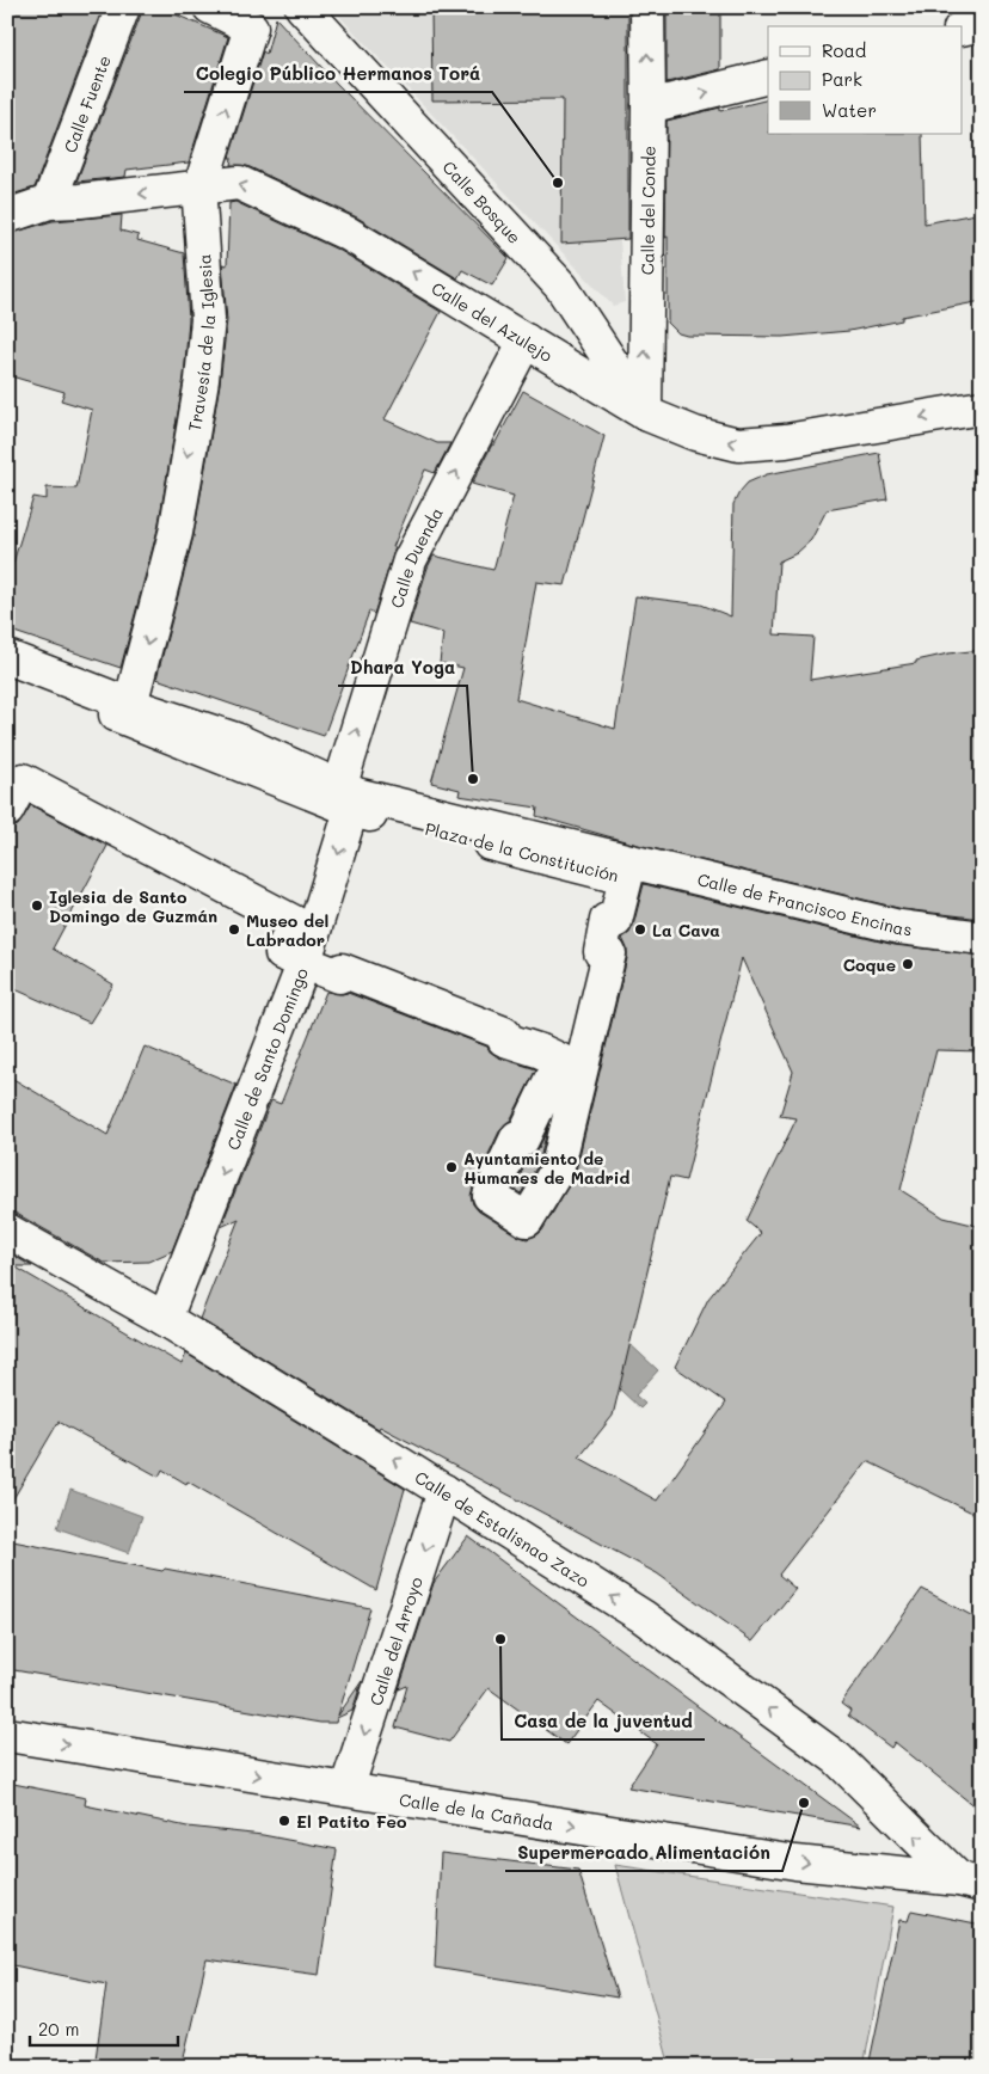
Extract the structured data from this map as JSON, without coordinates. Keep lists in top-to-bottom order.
{
  "streets": {
    "street": [
      "Calle Fuente",
      "Calle Bosque",
      "Calle del Conde",
      "Calle del Azulejo",
      "Travesía de la Iglesia",
      "Calle Duenda",
      "Plaza de la Constitución",
      "Calle de Francisco Encinas",
      "Calle de Santo Domingo",
      "Calle de Estalisnao Zazo",
      "Calle del Arroyo",
      "Calle de la Cañada"
    ]
  },
  "crossings": [
    ["Calle Fuente", "Calle del Azulejo"],
    ["Calle Bosque", "Calle del Conde"],
    ["Calle Bosque", "Calle del Azulejo"],
    ["Calle del Conde", "Calle del Azulejo"],
    ["Calle del Azulejo", "Travesía de la Iglesia"],
    ["Calle del Azulejo", "Calle Duenda"],
    ["Travesía de la Iglesia", "Plaza de la Constitución"],
    ["Calle Duenda", "Plaza de la Constitución"],
    ["Calle Duenda", "Calle de Santo Domingo"],
    ["Plaza de la Constitución", "Calle de Francisco Encinas"],
    ["Plaza de la Constitución", "Calle de Santo Domingo"],
    ["Calle de Santo Domingo", "Calle de Estalisnao Zazo"],
    ["Calle de Estalisnao Zazo", "Calle del Arroyo"],
    ["Calle de Estalisnao Zazo", "Calle de la Cañada"],
    ["Calle del Arroyo", "Calle de la Cañada"]
  ],
  "one_way": [
    "Calle del Conde",
    "Calle del Azulejo",
    "Calle Duenda",
    "Calle de Santo Domingo",
    "Calle de Estalisnao Zazo",
    "Calle del Arroyo",
    "Calle de la Cañada"
  ],
  "places": [
    "Colegio Público Hermanos Torá",
    "Dhara Yoga",
    "Iglesia de Santo Domingo de Guzmán",
    "Museo del Labrador",
    "La Cava",
    "Coque",
    "Ayuntamiento de Humanes de Madrid",
    "Casa de la juventud",
    "Supermercado Alimentación",
    "El Patito Feo"
  ],
  "legend": ["Road", "Park", "Water"],
  "scale_bar": "20 m"
}
